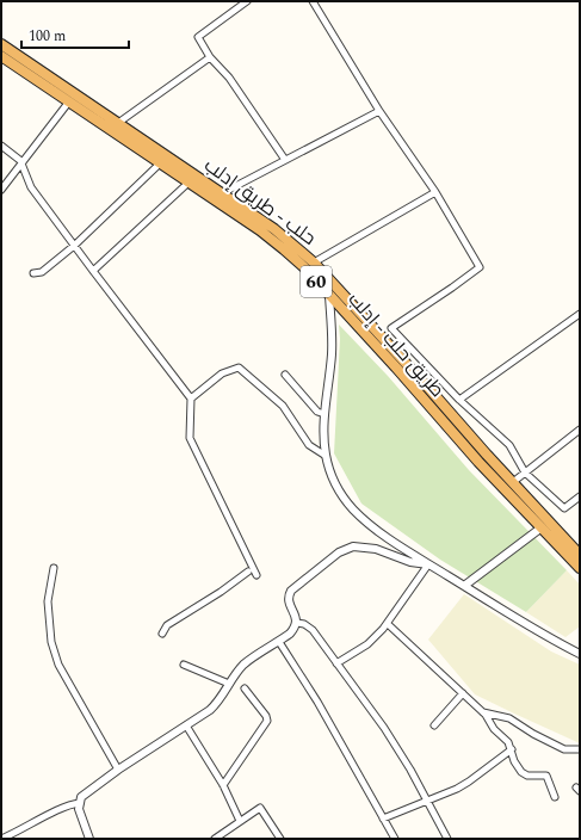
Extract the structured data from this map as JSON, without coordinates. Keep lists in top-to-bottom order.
{
  "streets": {
    "highway": ["حلب - طريق إدلب", "60", "طريق حلب - إدلب"]
  },
  "scale_bar": "100 m"
}
